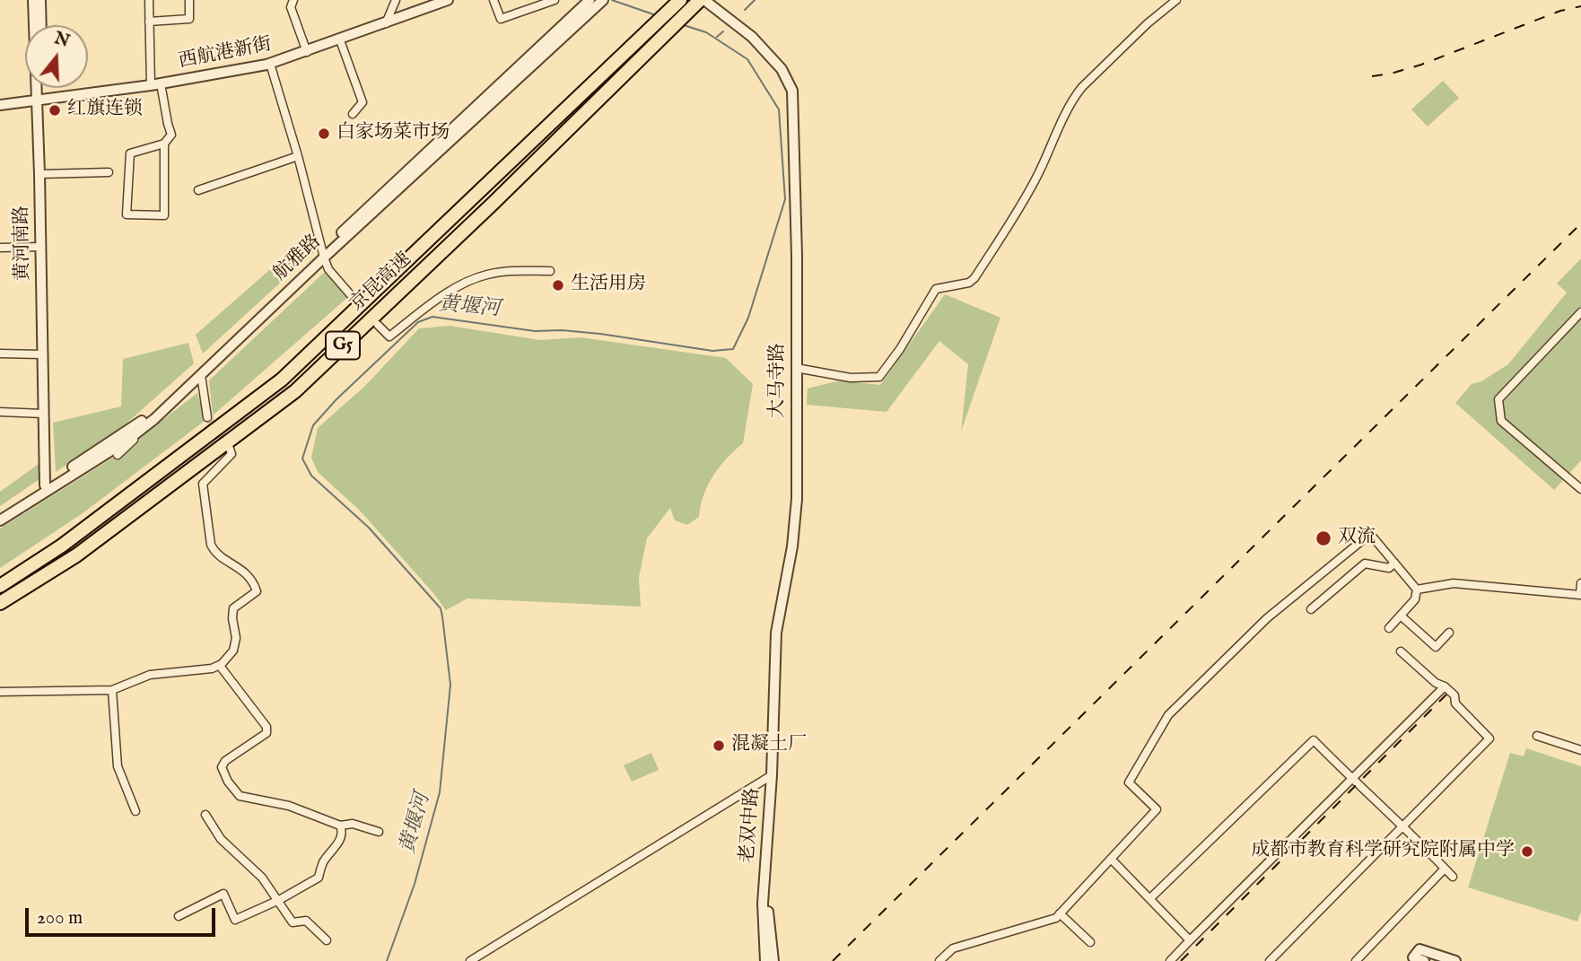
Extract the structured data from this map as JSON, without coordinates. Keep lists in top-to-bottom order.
{
  "streets": {
    "highway": ["京昆高速", "G5"],
    "street": [
      "西航港新街",
      "黄河南路",
      "航雅路",
      "大马寺路",
      "老双中路"
    ]
  },
  "crossings": [
    ["西航港新街", "黄河南路"],
    ["黄河南路", "航雅路"],
    ["京昆高速", "大马寺路"],
    ["大马寺路", "老双中路"]
  ],
  "water": ["黄堰河"],
  "places": [
    "红旗连锁",
    "白家场菜市场",
    "生活用房",
    "双流",
    "混凝土厂",
    "成都市教育科学研究院附属中学"
  ],
  "scale_bar": "200 m",
  "north": "top"
}
